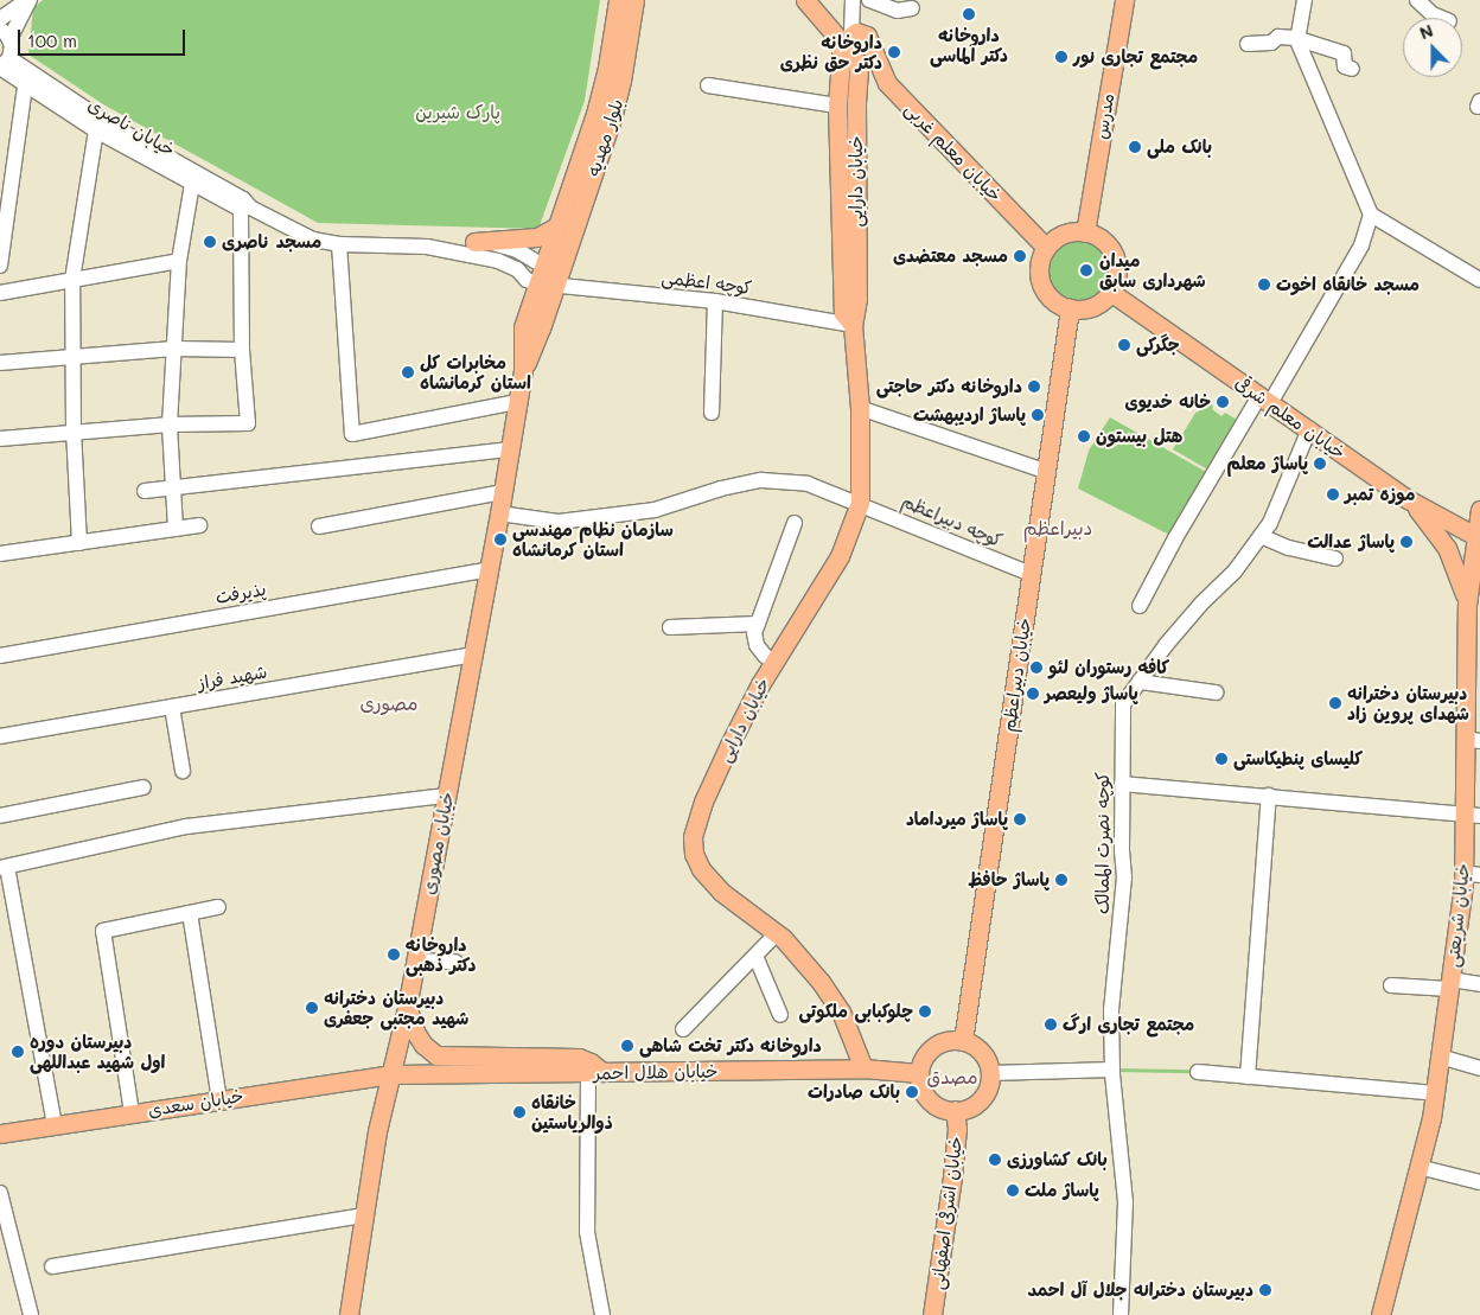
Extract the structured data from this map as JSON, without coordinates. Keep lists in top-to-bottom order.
{
  "streets": {
    "main road": [
      "مدرس",
      "بلوار مهدیه",
      "خیابان معلم غربی",
      "خیابان دارایی",
      "خیابان معلم شرقی",
      "خیابان دبیراعظم",
      "خیابان مصوری",
      "خیابان شریعتی",
      "خیابان هلال احمر",
      "خیابان سعدی",
      "خیابان اشرفی اصفهانی"
    ],
    "street": [
      "خیابان ناصری",
      "کوچه اعظمی",
      "کوچه دبیراعظم",
      "پذیرفت",
      "شهید فراز",
      "کوچه نصرت الممالک"
    ]
  },
  "crossings": [
    ["مدرس", "خیابان معلم غربی"],
    ["مدرس", "خیابان معلم شرقی"],
    ["مدرس", "خیابان دبیراعظم"],
    ["خیابان ناصری", "بلوار مهدیه"],
    ["خیابان ناصری", "کوچه اعظمی"],
    ["خیابان ناصری", "خیابان مصوری"],
    ["بلوار مهدیه", "کوچه اعظمی"],
    ["بلوار مهدیه", "خیابان مصوری"],
    ["خیابان معلم غربی", "خیابان دارایی"],
    ["خیابان معلم غربی", "خیابان معلم شرقی"],
    ["خیابان معلم غربی", "خیابان دبیراعظم"],
    ["خیابان دارایی", "کوچه اعظمی"],
    ["خیابان دارایی", "کوچه دبیراعظم"],
    ["خیابان دارایی", "خیابان هلال احمر"],
    ["کوچه اعظمی", "خیابان مصوری"],
    ["خیابان معلم شرقی", "خیابان دبیراعظم"],
    ["خیابان معلم شرقی", "کوچه نصرت الممالک"],
    ["خیابان معلم شرقی", "خیابان شریعتی"],
    ["کوچه دبیراعظم", "خیابان دبیراعظم"],
    ["کوچه دبیراعظم", "خیابان مصوری"],
    ["پذیرفت", "خیابان مصوری"],
    ["خیابان دبیراعظم", "خیابان هلال احمر"],
    ["خیابان دبیراعظم", "خیابان اشرفی اصفهانی"],
    ["شهید فراز", "خیابان مصوری"],
    ["خیابان مصوری", "خیابان هلال احمر"],
    ["خیابان مصوری", "خیابان سعدی"],
    ["خیابان هلال احمر", "خیابان سعدی"],
    ["خیابان هلال احمر", "خیابان اشرفی اصفهانی"]
  ],
  "districts": ["دبیراعظم", "مصوری", "مصدق"],
  "parks": ["پارک شیرین"],
  "places": [
    "داروخانه دکتر الماسی",
    "داروخانه دکتر حق نظری",
    "مجتمع تجاری نور",
    "بانک ملی",
    "مسجد ناصری",
    "مسجد معتضدی",
    "میدان شهرداری سابق",
    "مسجد خانقاه اخوت",
    "جگرکی",
    "مخابرات کل استان کرمانشاه",
    "داروخانه دکتر حاجتی",
    "خانه خدیوی",
    "پاساژ اردیبهشت",
    "هتل بیستون",
    "پاساژ معلم",
    "موزه تمبر",
    "سازمان نظام مهندسی استان کرمانشاه",
    "پاساژ عدالت",
    "کافه رستوران لئو",
    "پاساژ ولیعصر",
    "دبیرستان دخترانه شهدای پروین زاد",
    "کلیسای پنطیکاستی",
    "پاساژ میرداماد",
    "پاساژ حافظ",
    "داروخانه دکتر ذهبی",
    "دبیرستان دخترانه شهید مجتبی جعفری",
    "چلوکبابی ملکوتی",
    "مجتمع تجاری ارگ",
    "داروخانه دکتر تخت شاهی",
    "دبیرستان دوره اول شهید عبداللهی",
    "بانک صادرات",
    "خانقاه ذوالریاستین",
    "بانک کشاورزی",
    "پاساژ ملت",
    "دبیرستان دخترانه جلال آل احمد"
  ],
  "scale_bar": "100 m",
  "north": "top"
}
